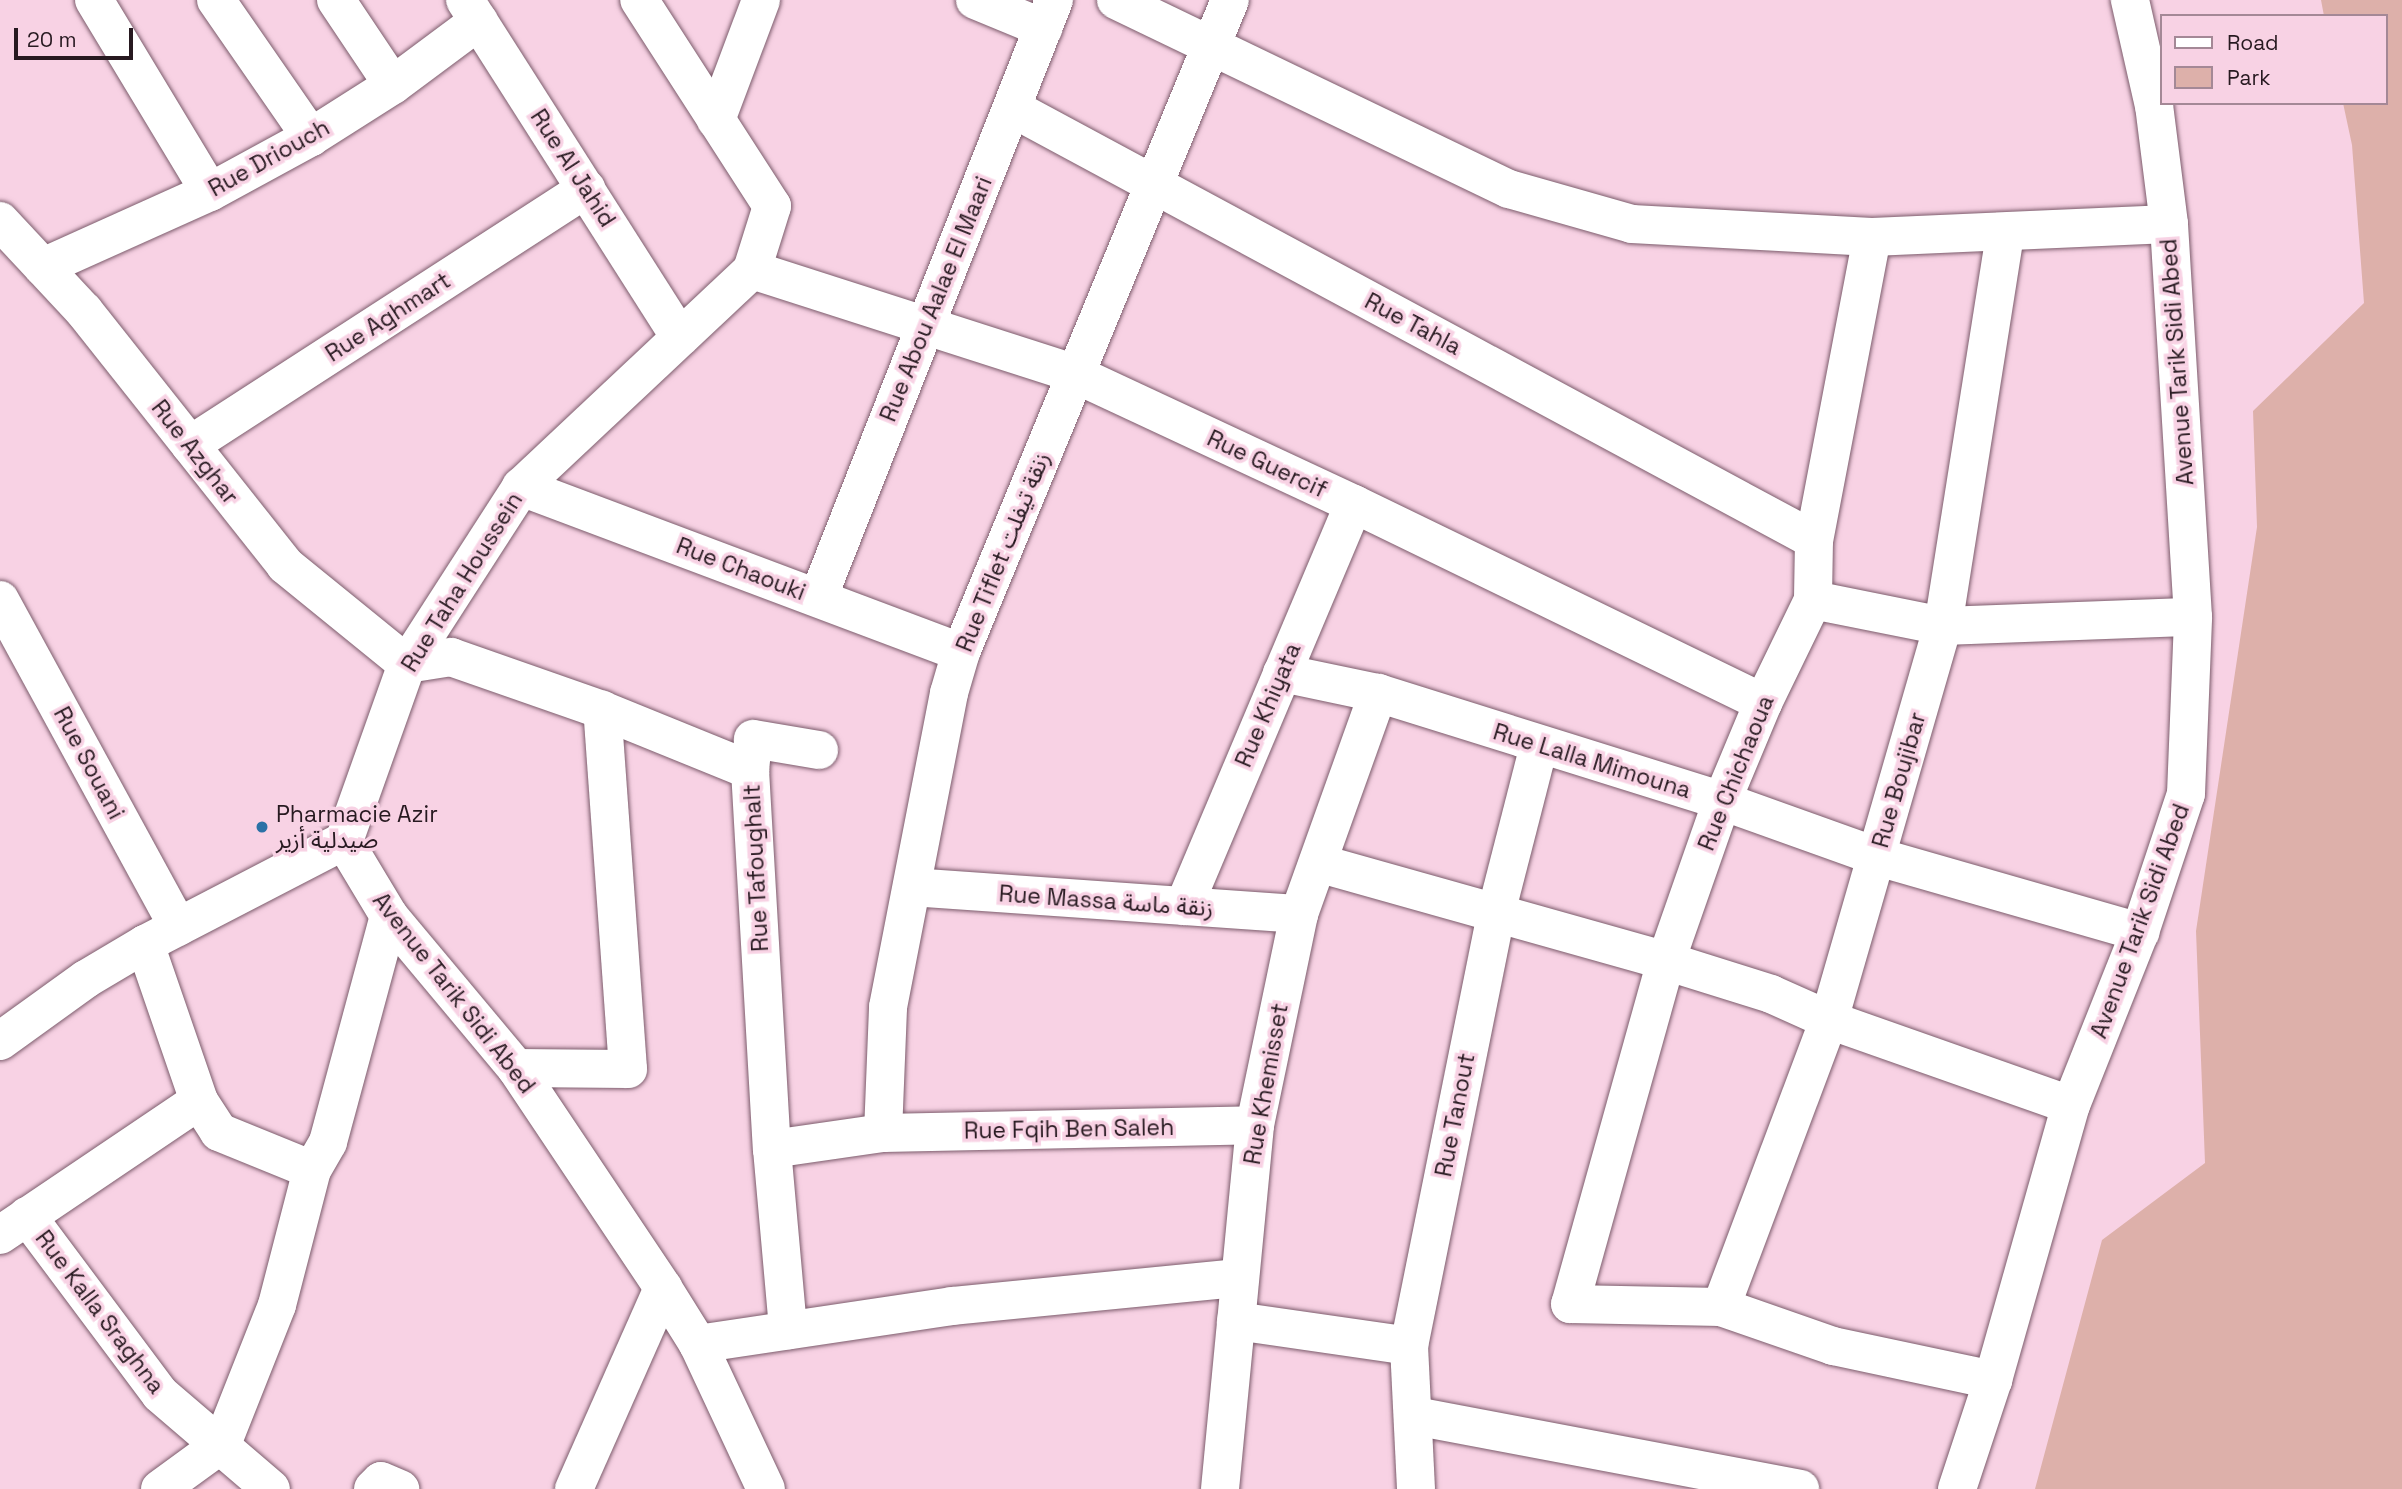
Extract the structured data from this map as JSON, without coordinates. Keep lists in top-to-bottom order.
{
  "streets": {
    "street": [
      "Rue Driouch",
      "Rue Al Jahid",
      "Rue Abou Aalae El Maari",
      "Rue Aghmart",
      "Rue Tahla",
      "Avenue Tarik Sidi Abed",
      "Rue Azghar",
      "Rue Guercif",
      "Rue Tiflet زنقة تيفلت",
      "Rue Chaouki",
      "Rue Taha Houssein",
      "Rue Khiyata",
      "Rue Lalla Mimouna",
      "Rue Souani",
      "Rue Chichaoua",
      "Rue Boujibar",
      "Rue Tafoughalt",
      "Rue Massa زنقة ماسة",
      "Rue Khemisset",
      "Rue Tanout",
      "Rue Fqih Ben Saleh",
      "Rue Kalla Sraghna"
    ]
  },
  "crossings": [
    ["Rue Driouch", "Rue Al Jahid"],
    ["Rue Driouch", "Rue Azghar"],
    ["Rue Al Jahid", "Rue Aghmart"],
    ["Rue Al Jahid", "Rue Taha Houssein"],
    ["Rue Abou Aalae El Maari", "Rue Tahla"],
    ["Rue Abou Aalae El Maari", "Rue Guercif"],
    ["Rue Abou Aalae El Maari", "Rue Chaouki"],
    ["Rue Aghmart", "Rue Azghar"],
    ["Rue Tahla", "Rue Tiflet زنقة تيفلت"],
    ["Rue Tahla", "Rue Chichaoua"],
    ["Avenue Tarik Sidi Abed", "Rue Taha Houssein"],
    ["Avenue Tarik Sidi Abed", "Rue Lalla Mimouna"],
    ["Rue Azghar", "Rue Taha Houssein"],
    ["Rue Azghar", "Rue Tafoughalt"],
    ["Rue Guercif", "Rue Tiflet زنقة تيفلت"],
    ["Rue Guercif", "Rue Taha Houssein"],
    ["Rue Guercif", "Rue Khiyata"],
    ["Rue Guercif", "Rue Chichaoua"],
    ["Rue Tiflet زنقة تيفلت", "Rue Chaouki"],
    ["Rue Tiflet زنقة تيفلت", "Rue Massa زنقة ماسة"],
    ["Rue Tiflet زنقة تيفلت", "Rue Fqih Ben Saleh"],
    ["Rue Chaouki", "Rue Taha Houssein"],
    ["Rue Taha Houssein", "Rue Tafoughalt"],
    ["Rue Khiyata", "Rue Lalla Mimouna"],
    ["Rue Khiyata", "Rue Massa زنقة ماسة"],
    ["Rue Lalla Mimouna", "Rue Chichaoua"],
    ["Rue Lalla Mimouna", "Rue Boujibar"],
    ["Rue Lalla Mimouna", "Rue Khemisset"],
    ["Rue Lalla Mimouna", "Rue Tanout"],
    ["Rue Chichaoua", "Rue Boujibar"],
    ["Rue Tafoughalt", "Rue Fqih Ben Saleh"],
    ["Rue Massa زنقة ماسة", "Rue Khemisset"],
    ["Rue Khemisset", "Rue Fqih Ben Saleh"]
  ],
  "places": ["Pharmacie Azir صيدلية أزير"],
  "legend": ["Road", "Park"],
  "scale_bar": "20 m"
}
